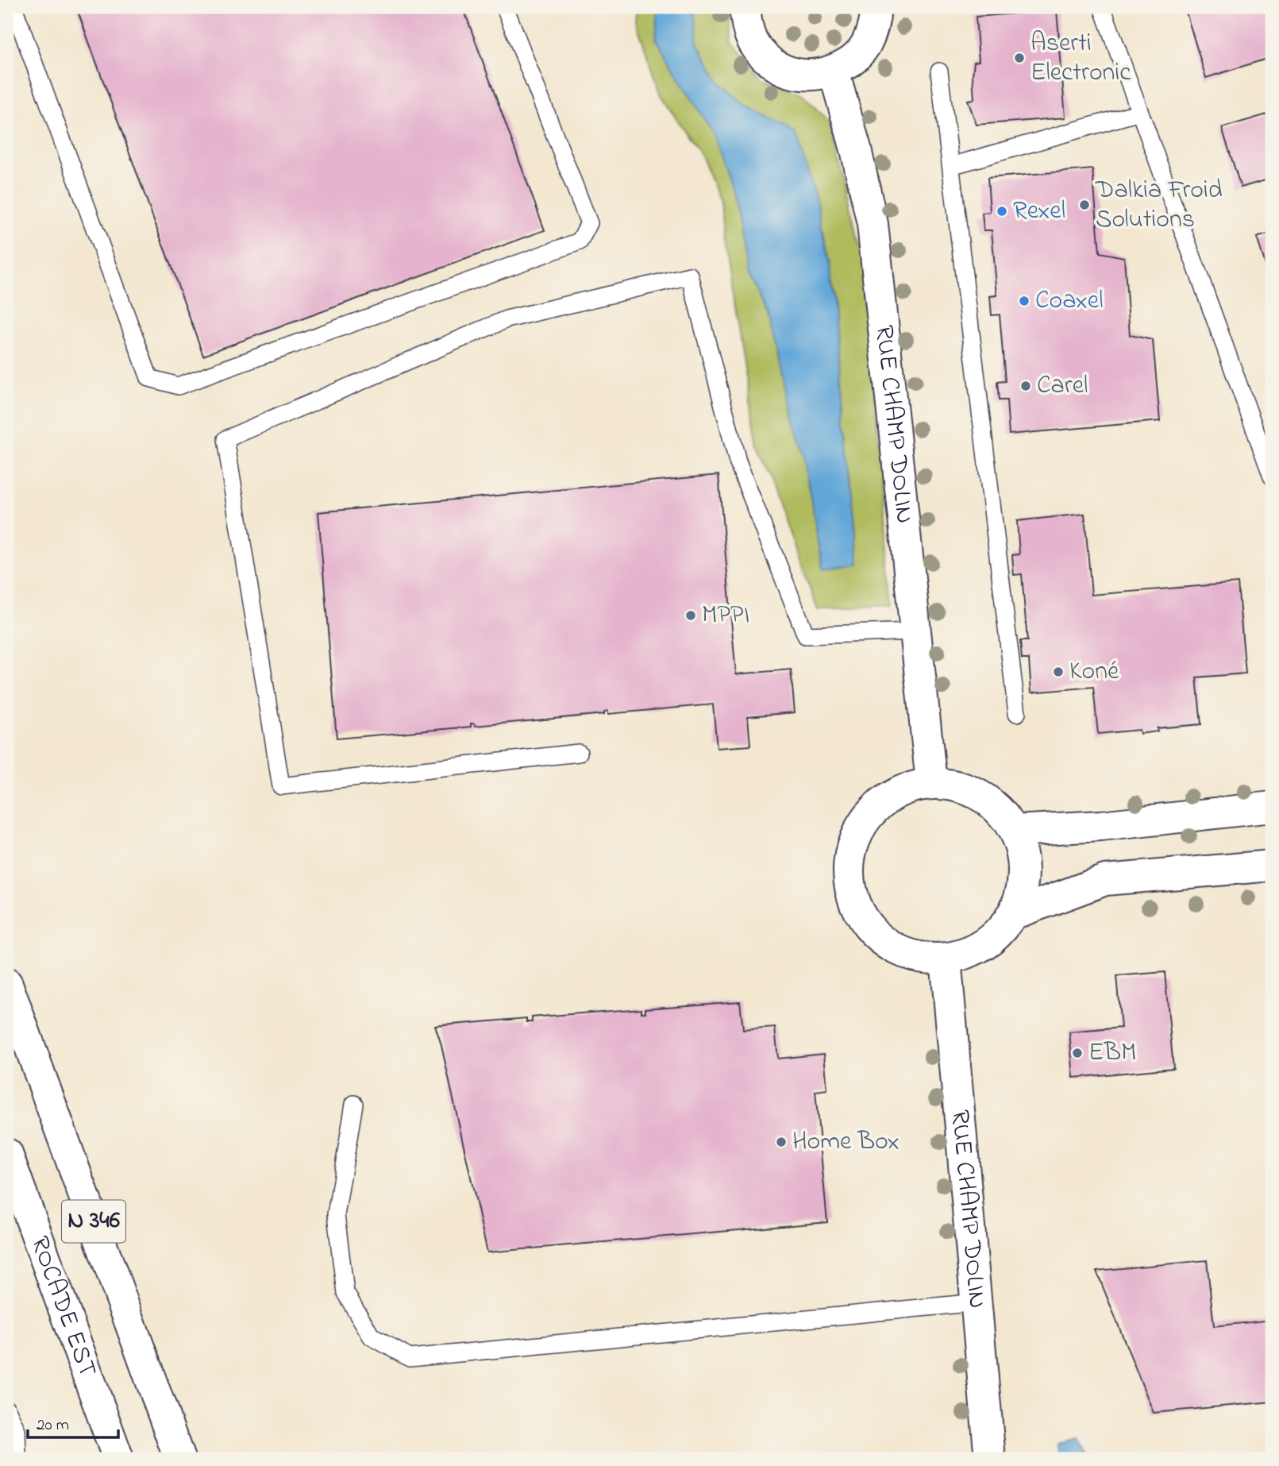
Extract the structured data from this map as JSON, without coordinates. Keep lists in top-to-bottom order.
{
  "streets": {
    "main road": ["RUE CHAMP DOLIN", "N 346", "ROCADE EST"]
  },
  "places": [
    "Aserti Electronic",
    "Dalkia Froid Solutions",
    "Rexel",
    "Coaxel",
    "Carel",
    "MPPI",
    "Koné",
    "EBM",
    "Home Box"
  ],
  "scale_bar": "20 m"
}
